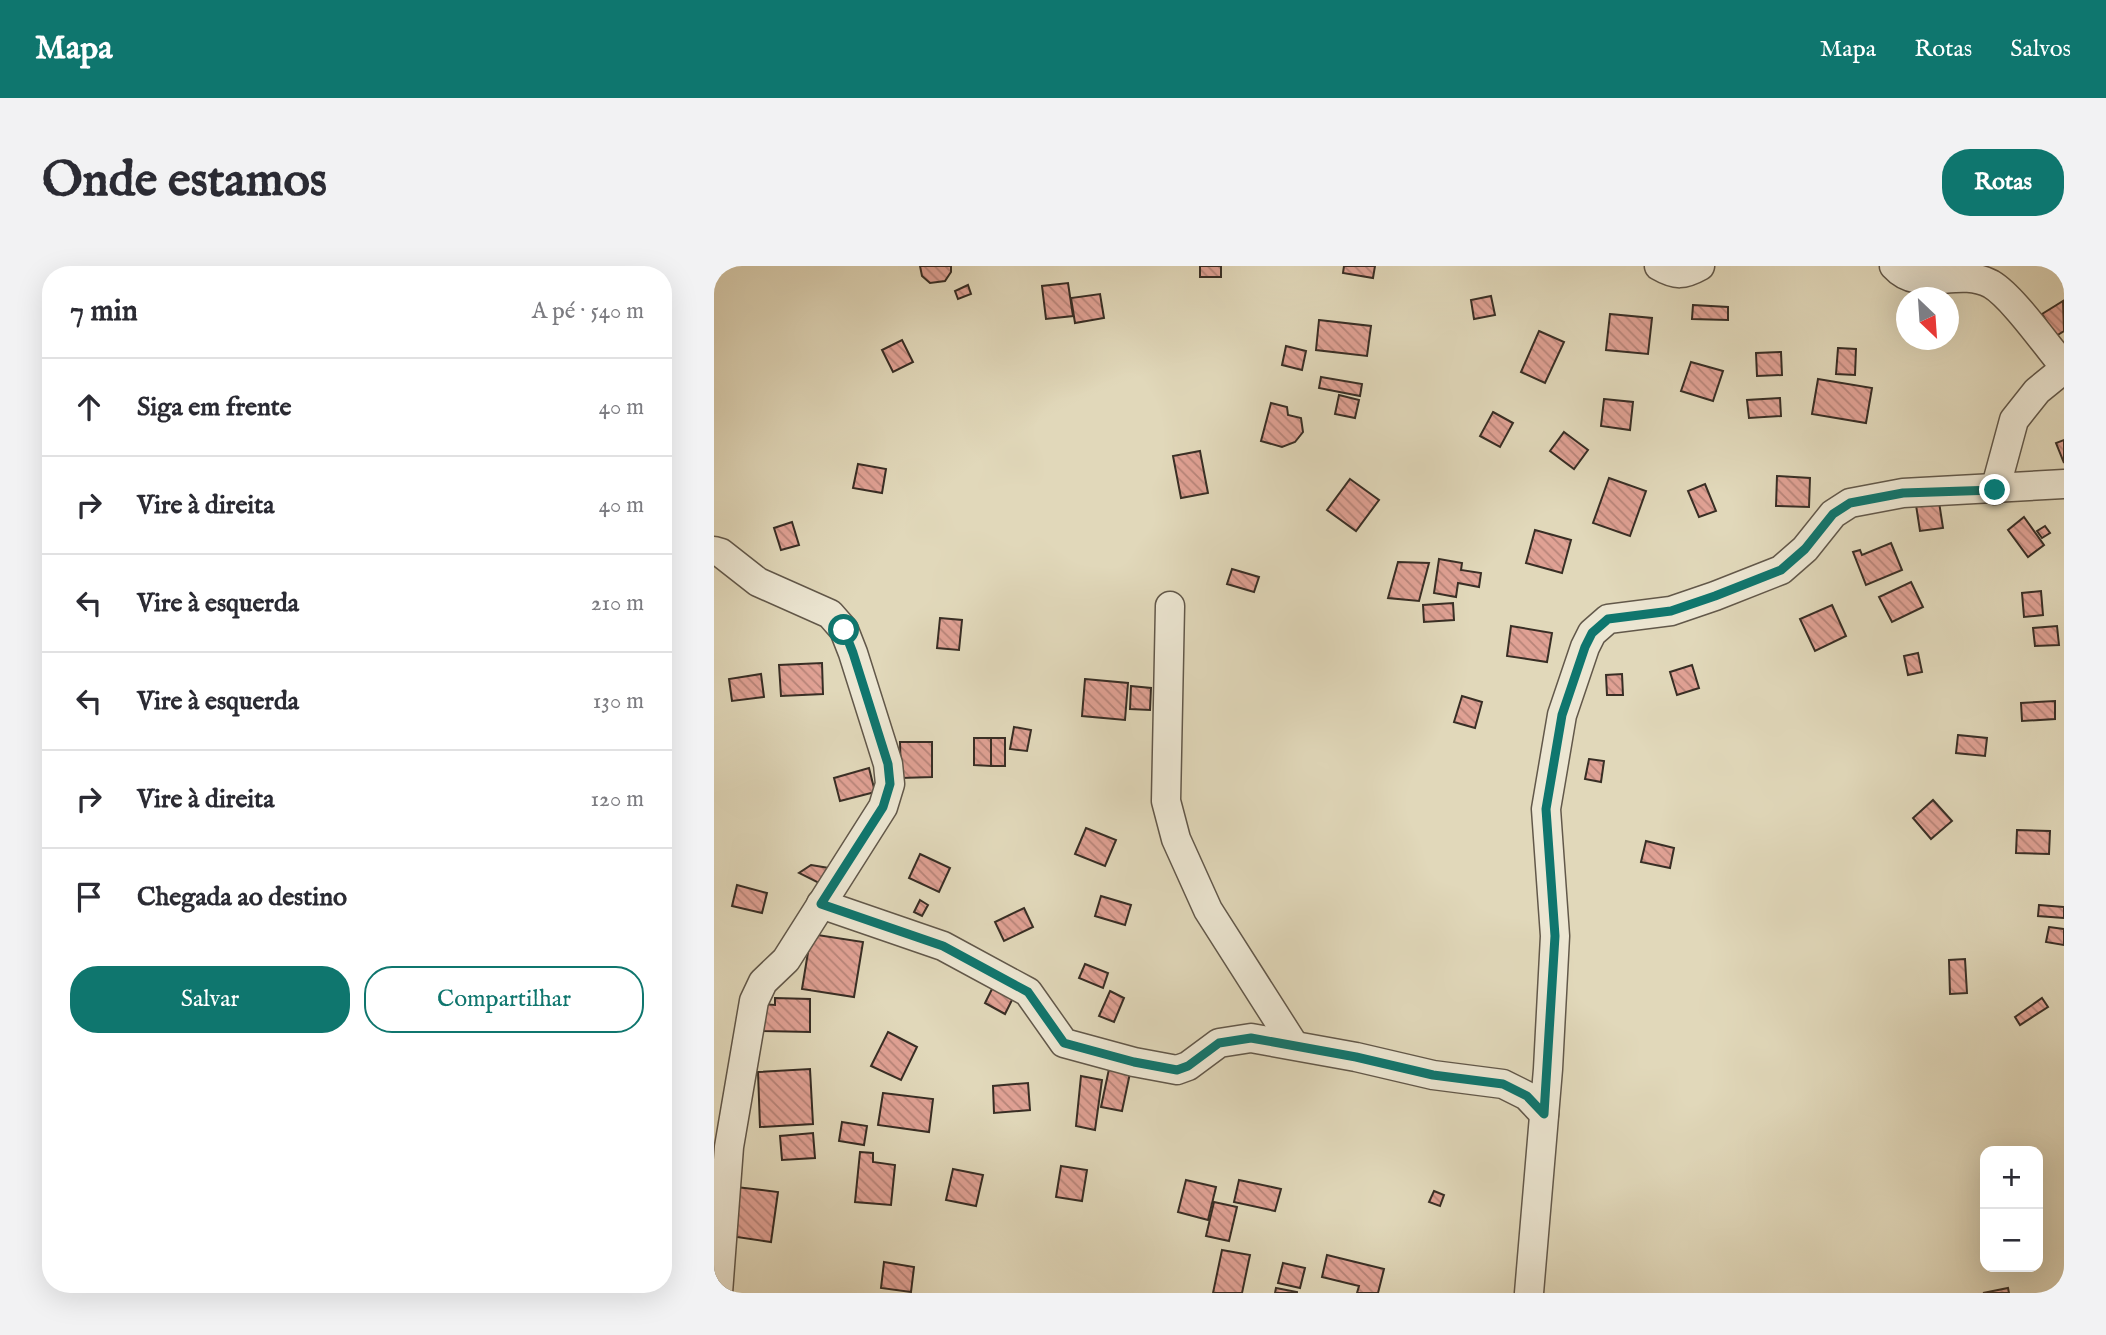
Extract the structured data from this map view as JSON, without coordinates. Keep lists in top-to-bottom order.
{
  "north": "bottom right",
  "page": {
    "header": "Mapa",
    "nav": ["Mapa", "Rotas", "Salvos"],
    "buttons": [
      "Rotas",
      ["Salvar", "Compartilhar"]
    ],
    "title": "Onde estamos",
    "heading": ["7 min", "A pé · 540 m"],
    "list": [
      ["Siga em frente", "40 m"],
      ["Vire à direita", "40 m"],
      ["Vire à esquerda", "210 m"],
      ["Vire à esquerda", "130 m"],
      ["Vire à direita", "120 m"],
      "Chegada ao destino"
    ],
    "map_buttons": ["+", "−"]
  }
}
